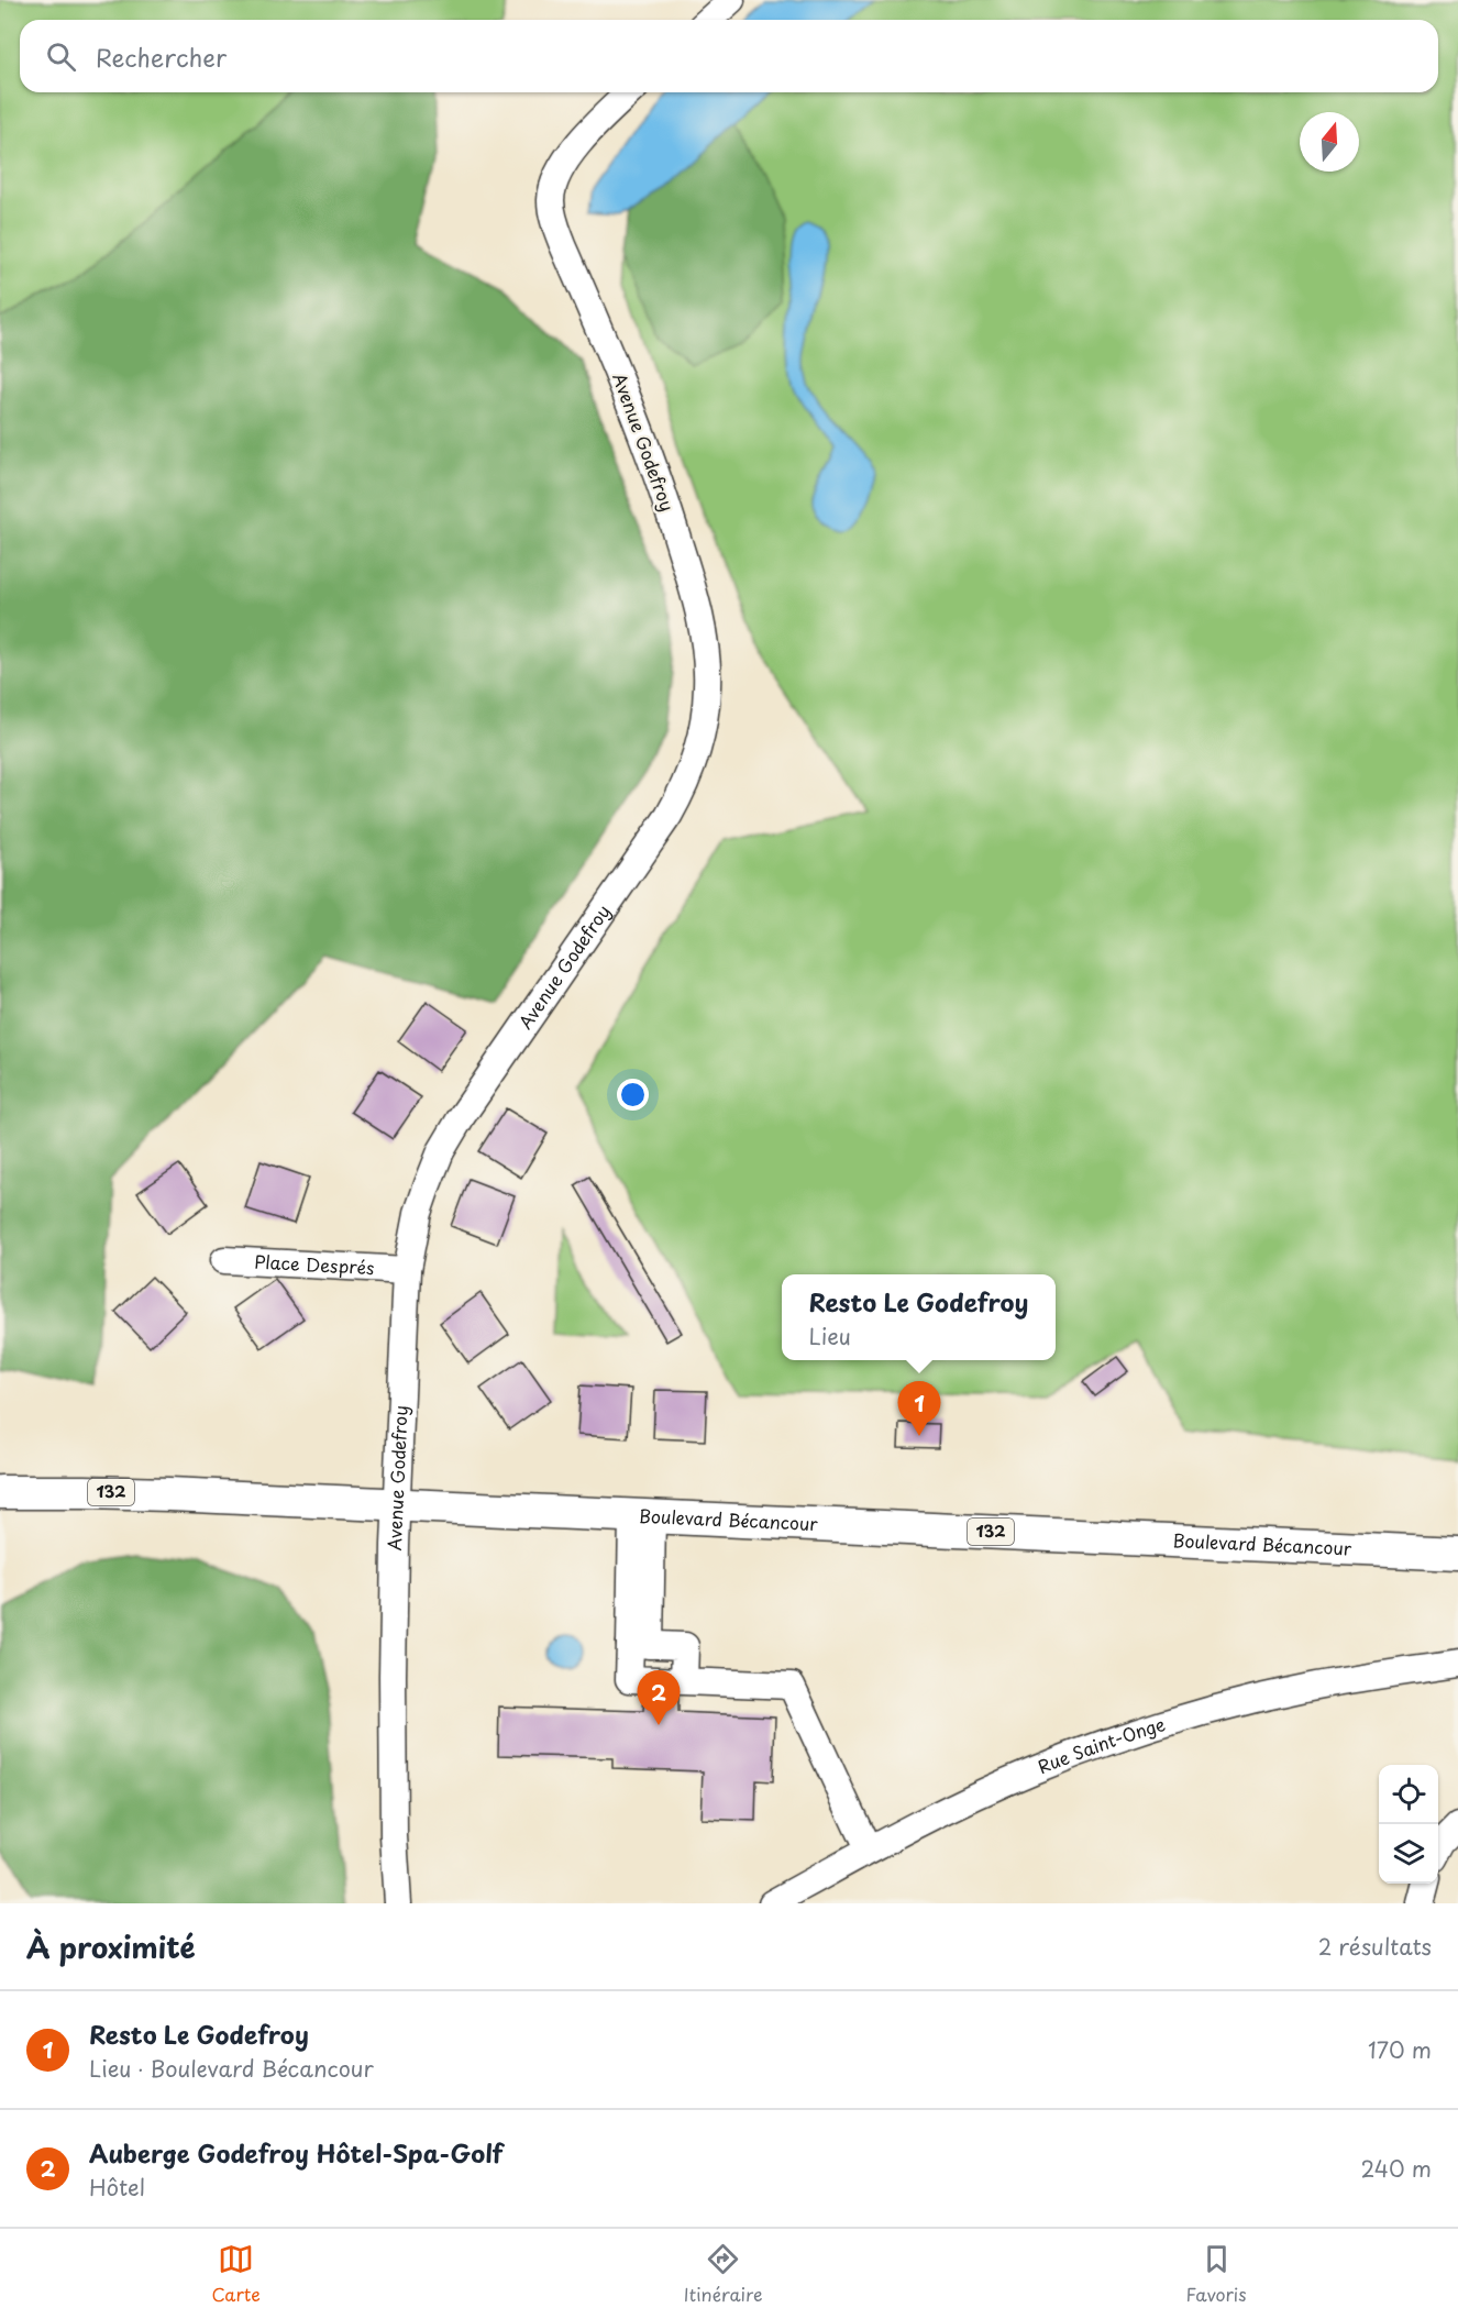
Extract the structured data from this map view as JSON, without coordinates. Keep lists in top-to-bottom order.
{
  "streets": {
    "main road": ["132", "Boulevard Bécancour"],
    "street": ["Avenue Godefroy", "Place Després", "Rue Saint-Onge"]
  },
  "crossings": [
    ["Avenue Godefroy", "Place Després"],
    ["Avenue Godefroy", "Boulevard Bécancour"]
  ],
  "north": "top",
  "page": {
    "search": "Rechercher",
    "popup": ["Resto Le Godefroy", "Lieu"],
    "pins": ["1", "2"],
    "heading": ["À proximité", "2 résultats"],
    "list": [
      {
        "mark": "1",
        "name": "Resto Le Godefroy",
        "note": "Lieu · Boulevard Bécancour",
        "value": "170 m"
      },
      {
        "mark": "2",
        "name": "Auberge Godefroy Hôtel-Spa-Golf",
        "note": "Hôtel",
        "value": "240 m"
      }
    ],
    "nav": ["Carte", "Itinéraire", "Favoris"]
  }
}
